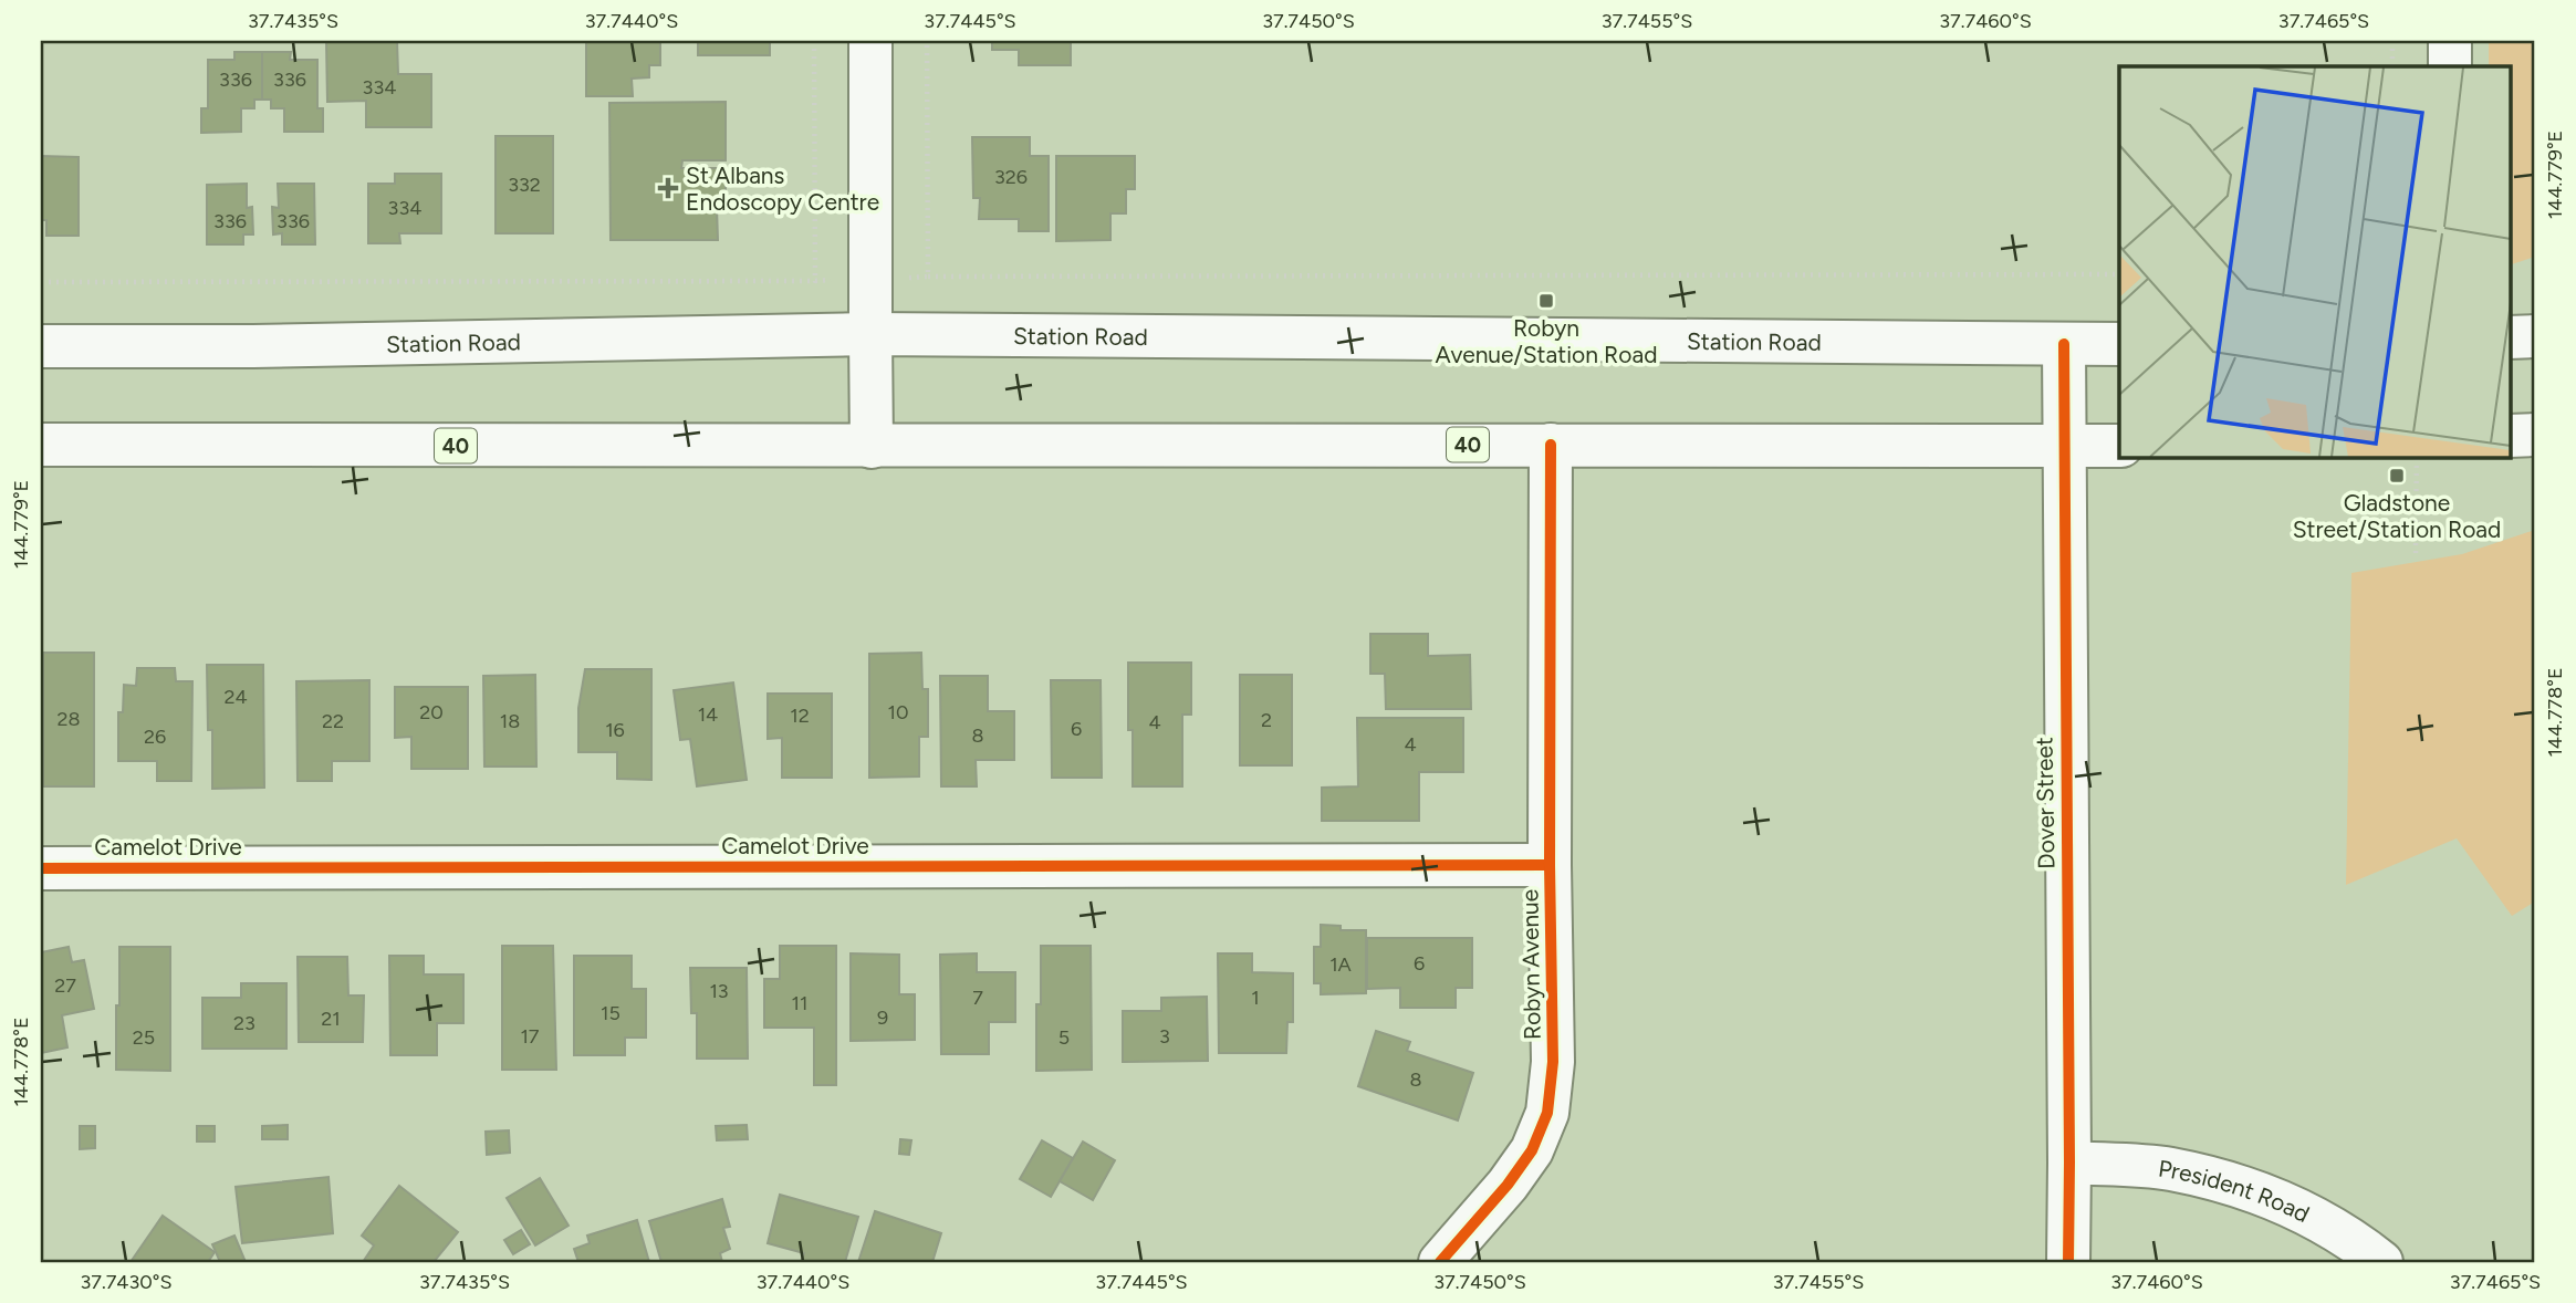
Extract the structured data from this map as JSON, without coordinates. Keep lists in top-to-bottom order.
{
  "streets": {
    "main road": [
      "Station Road",
      "40",
      "Dover Street",
      "Camelot Drive",
      "Robyn Avenue",
      "President Road"
    ]
  },
  "crossings": [
    ["Station Road", "Dover Street"],
    ["40", "Dover Street"],
    ["40", "Robyn Avenue"],
    ["Dover Street", "President Road"],
    ["Camelot Drive", "Robyn Avenue"]
  ],
  "places": {
    "health": ["St Albans Endoscopy Centre"],
    "transit": ["Robyn Avenue/Station Road", "Gladstone Street/Station Road"]
  },
  "house_numbers": [
    "336",
    "336",
    "334",
    "326",
    "332",
    "334",
    "336",
    "336",
    "24",
    "20",
    "10",
    "14",
    "12",
    "28",
    "2",
    "22",
    "18",
    "4",
    "6",
    "16",
    "8",
    "26",
    "4",
    "6",
    "1A",
    "27",
    "13",
    "7",
    "1",
    "11",
    "15",
    "9",
    "21",
    "23",
    "17",
    "3",
    "25",
    "5",
    "8"
  ],
  "coordinates": [
    "37.7435°S",
    "37.7440°S",
    "37.7445°S",
    "37.7450°S",
    "37.7455°S",
    "37.7460°S",
    "37.7465°S",
    "144.779°E",
    "144.778°E",
    "37.7430°S"
  ]
}
